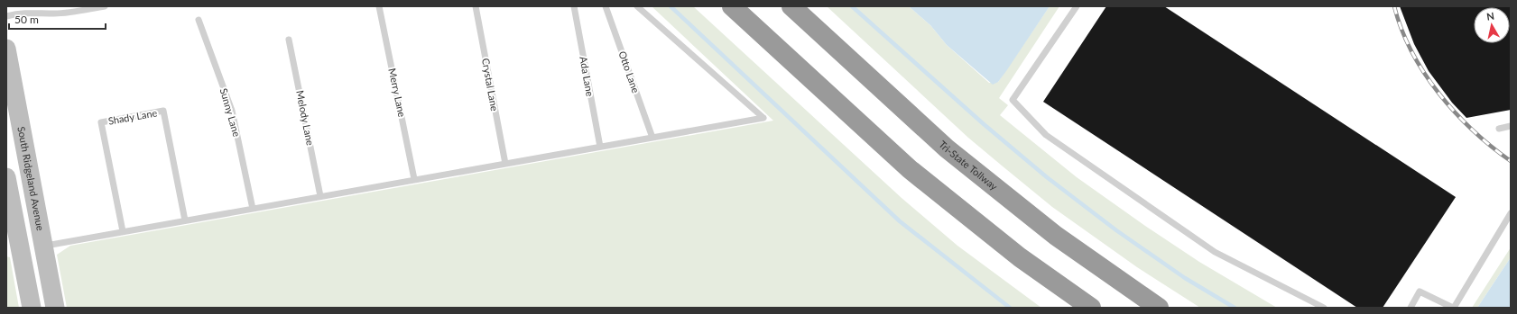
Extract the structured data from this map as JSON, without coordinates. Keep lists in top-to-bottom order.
{
  "streets": {
    "highway": ["Tri-State Tollway"],
    "main road": ["South Ridgeland Avenue"],
    "lane": [
      "Otto Lane",
      "Ada Lane",
      "Crystal Lane",
      "Merry Lane",
      "Sunny Lane",
      "Shady Lane",
      "Melody Lane"
    ]
  },
  "scale_bar": "50 m",
  "north": "top"
}
